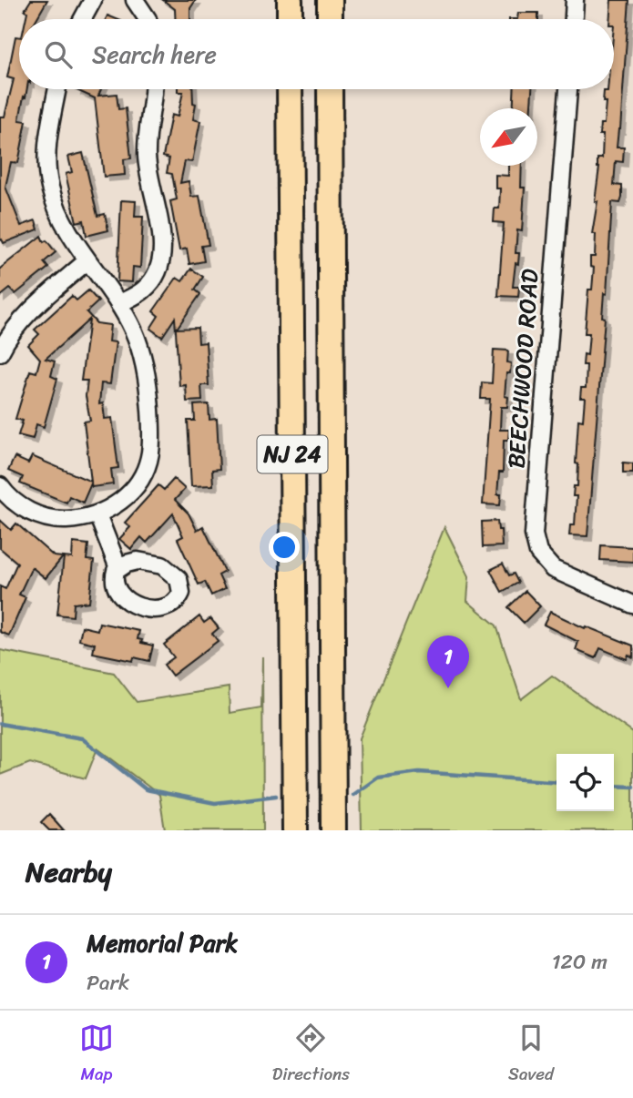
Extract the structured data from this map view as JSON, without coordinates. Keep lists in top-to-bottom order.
{
  "streets": {
    "highway": ["NJ 24"],
    "street": ["BEECHWOOD ROAD"]
  },
  "north": "bottom left",
  "page": {
    "search": "Search here",
    "pins": "1",
    "heading": "Nearby",
    "list": [
      {
        "mark": "1",
        "name": "Memorial Park",
        "note": "Park",
        "value": "120 m"
      }
    ],
    "nav": ["Map", "Directions", "Saved"]
  }
}
